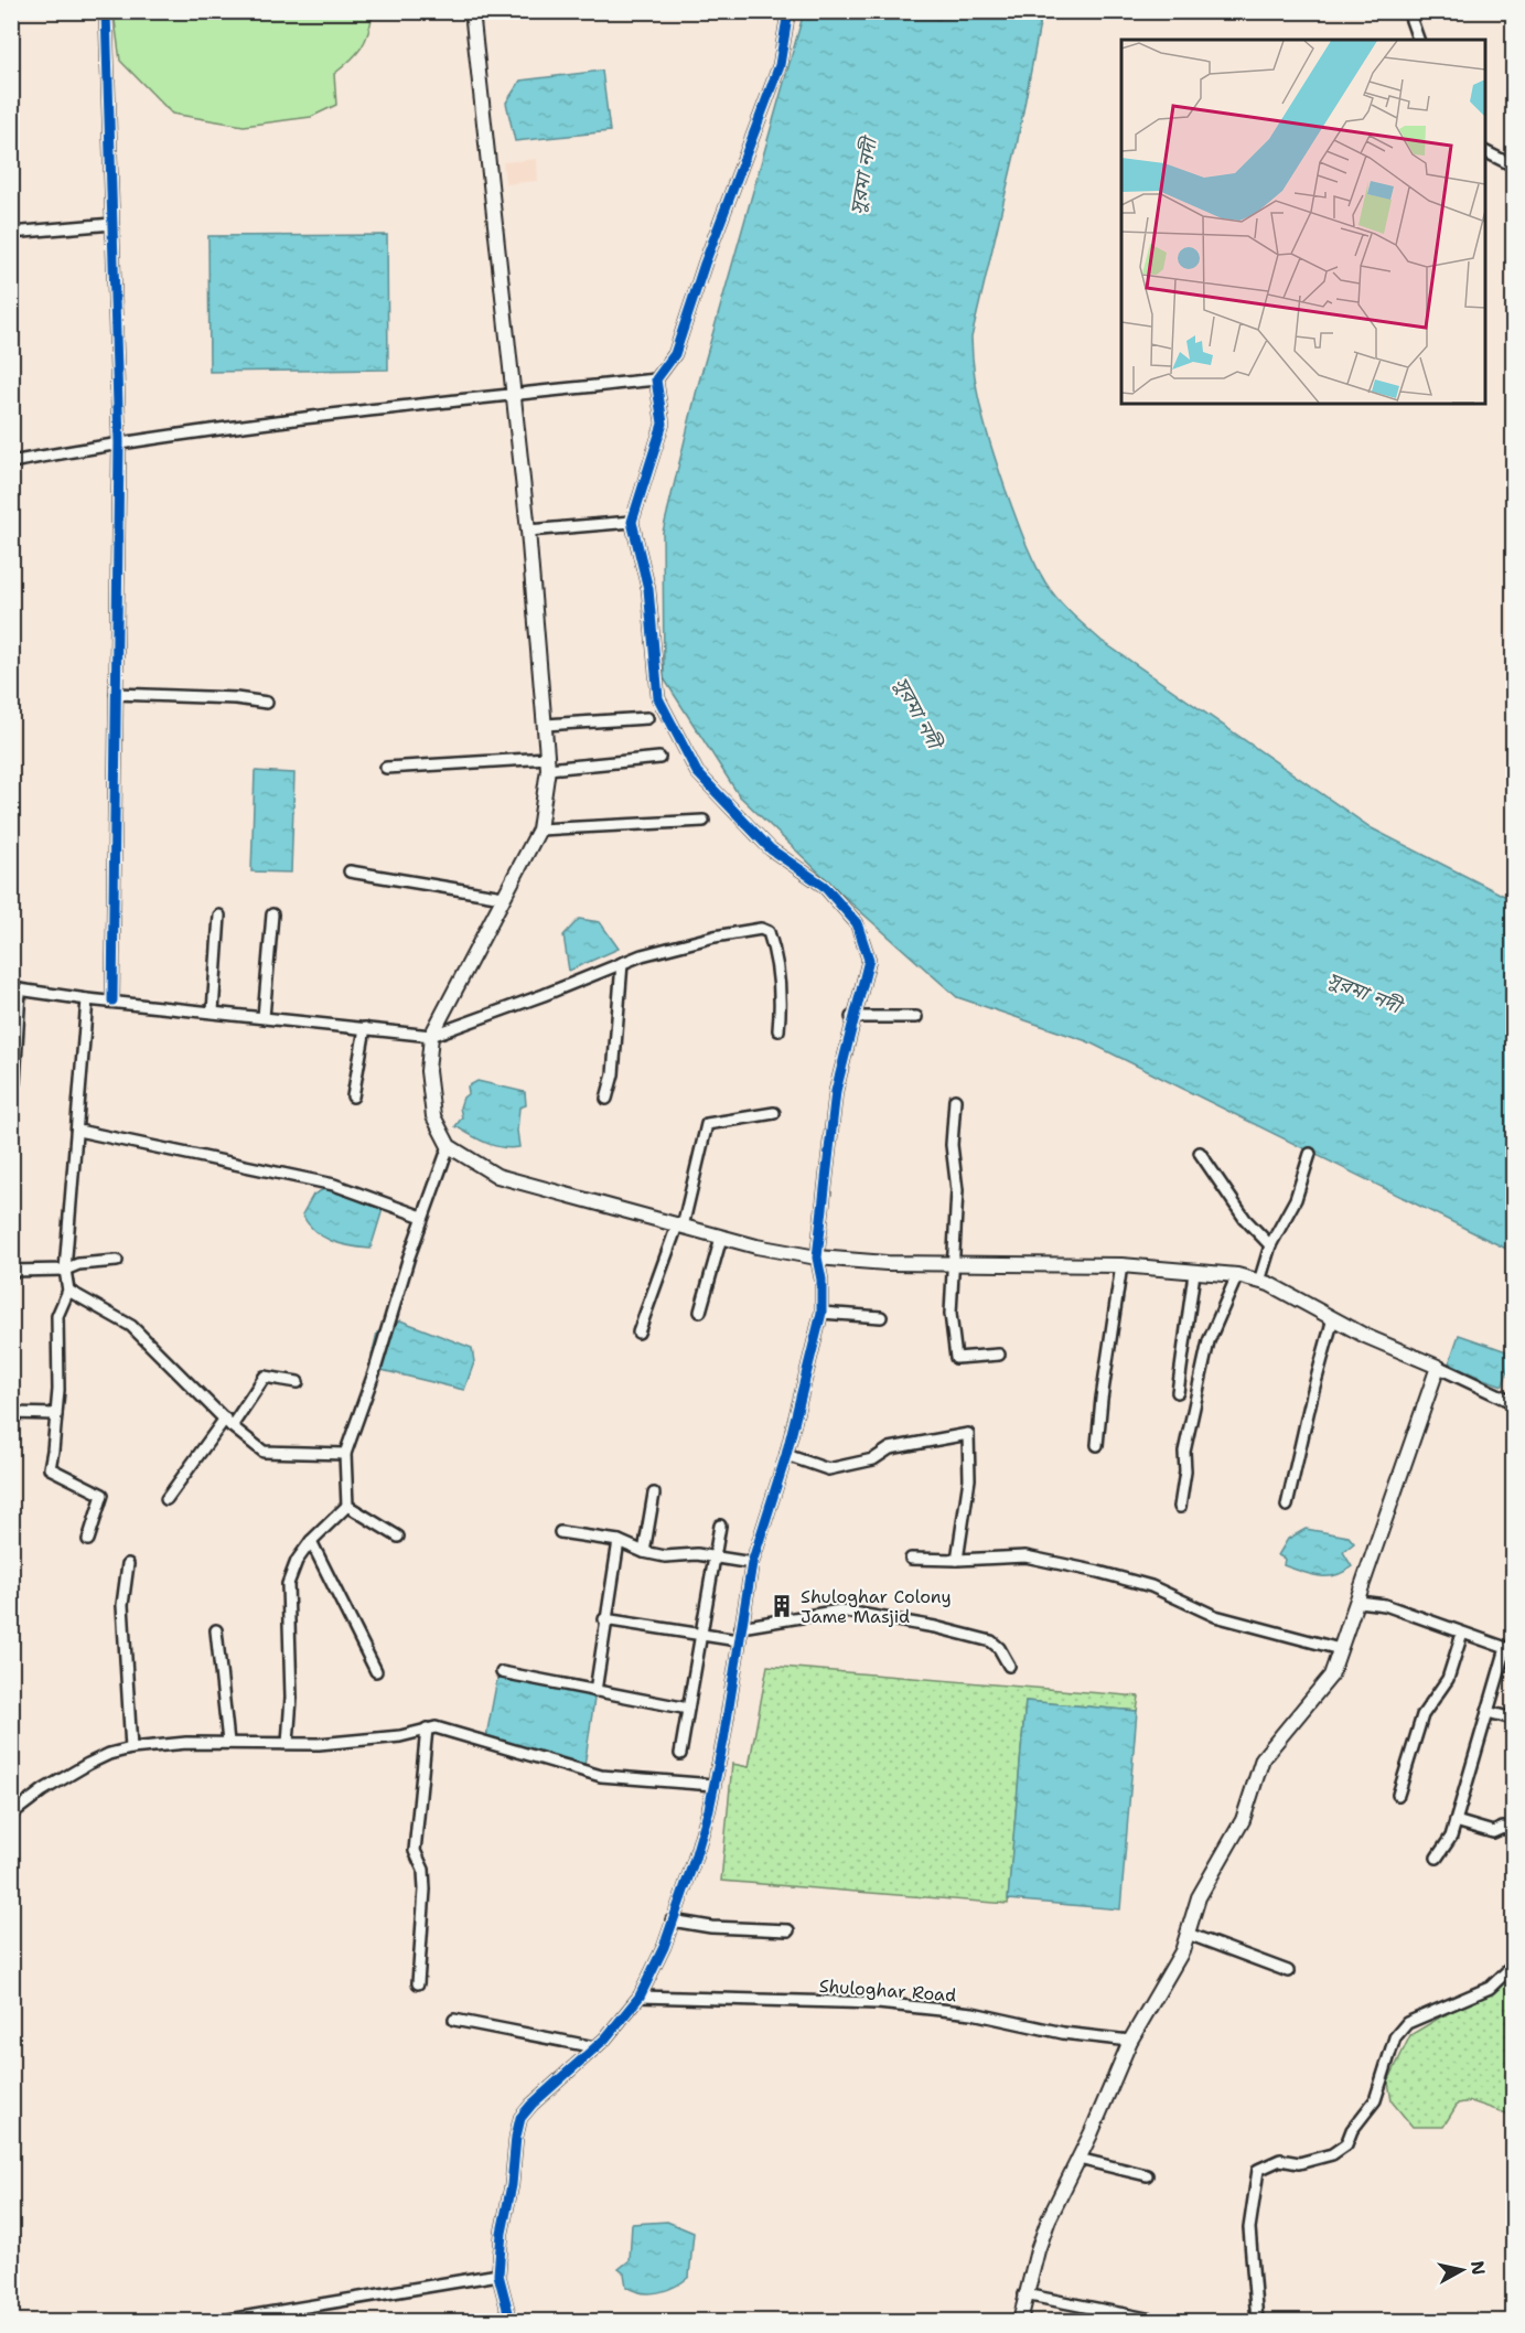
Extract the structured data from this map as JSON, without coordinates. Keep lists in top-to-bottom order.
{
  "streets": {
    "street": ["Shuloghar Road"]
  },
  "water": ["সুরমা নদী"],
  "places": {
    "building": ["Shuloghar Colony Jame Masjid"]
  },
  "north": "right"
}
